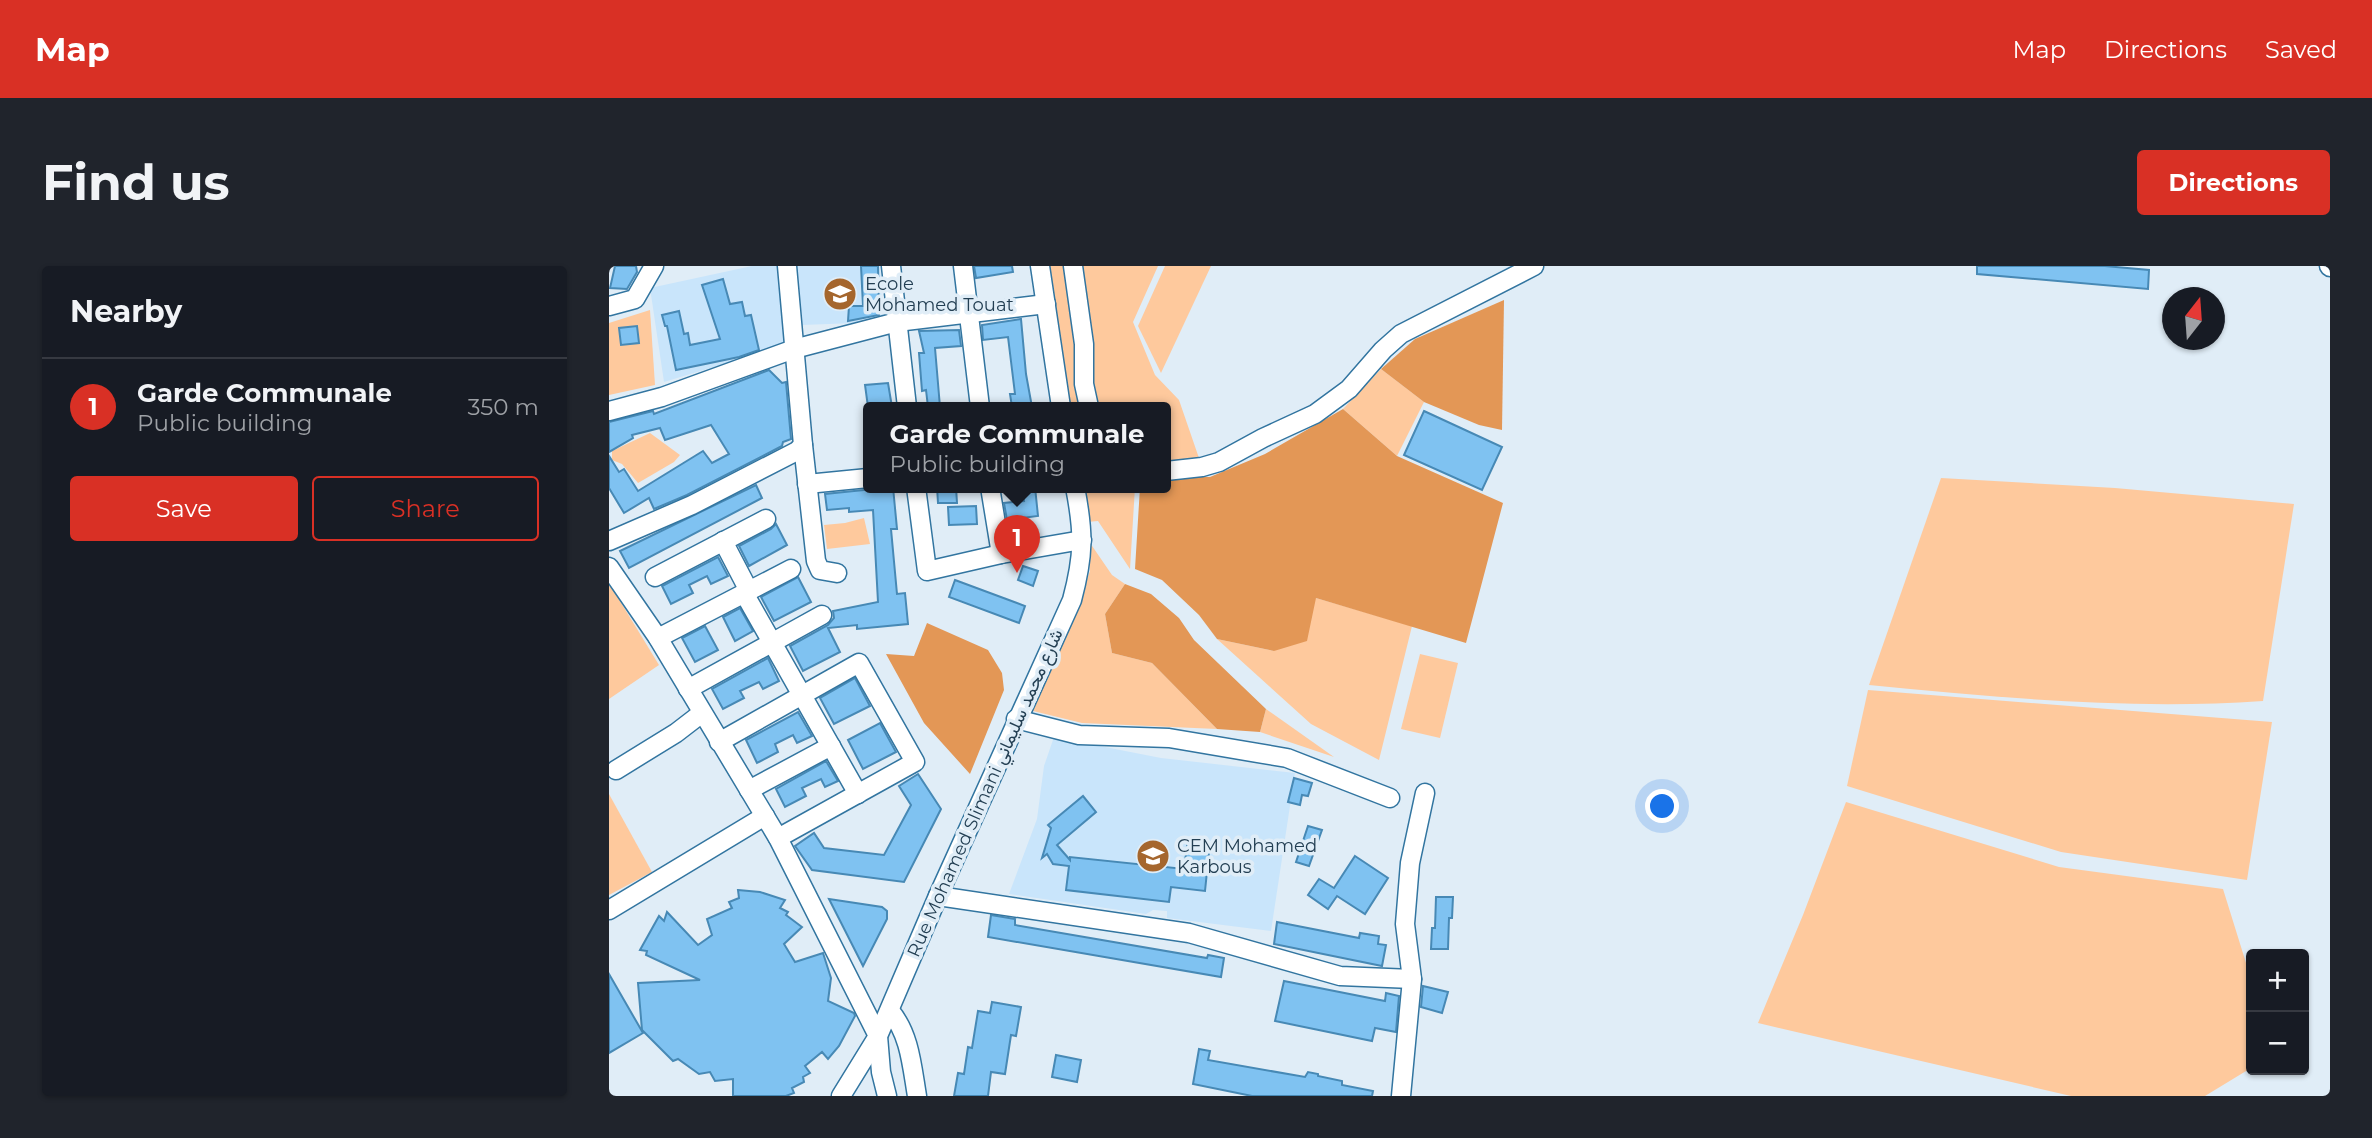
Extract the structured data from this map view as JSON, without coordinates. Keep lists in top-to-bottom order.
{
  "streets": {
    "street": ["Rue Mohamed Slimani شارع محمد سليماني"]
  },
  "places": {
    "school or university": ["Ecole Mohamed Touat", "CEM Mohamed Karbous"]
  },
  "north": "top",
  "page": {
    "header": "Map",
    "nav": ["Map", "Directions", "Saved"],
    "buttons": [
      "Directions",
      ["Save", "Share"]
    ],
    "title": "Find us",
    "heading": "Nearby",
    "list": [
      {
        "mark": "1",
        "name": "Garde Communale",
        "note": "Public building",
        "value": "350 m"
      }
    ],
    "popup": ["Garde Communale", "Public building"],
    "pins": "1",
    "map_buttons": ["+", "−"]
  }
}
